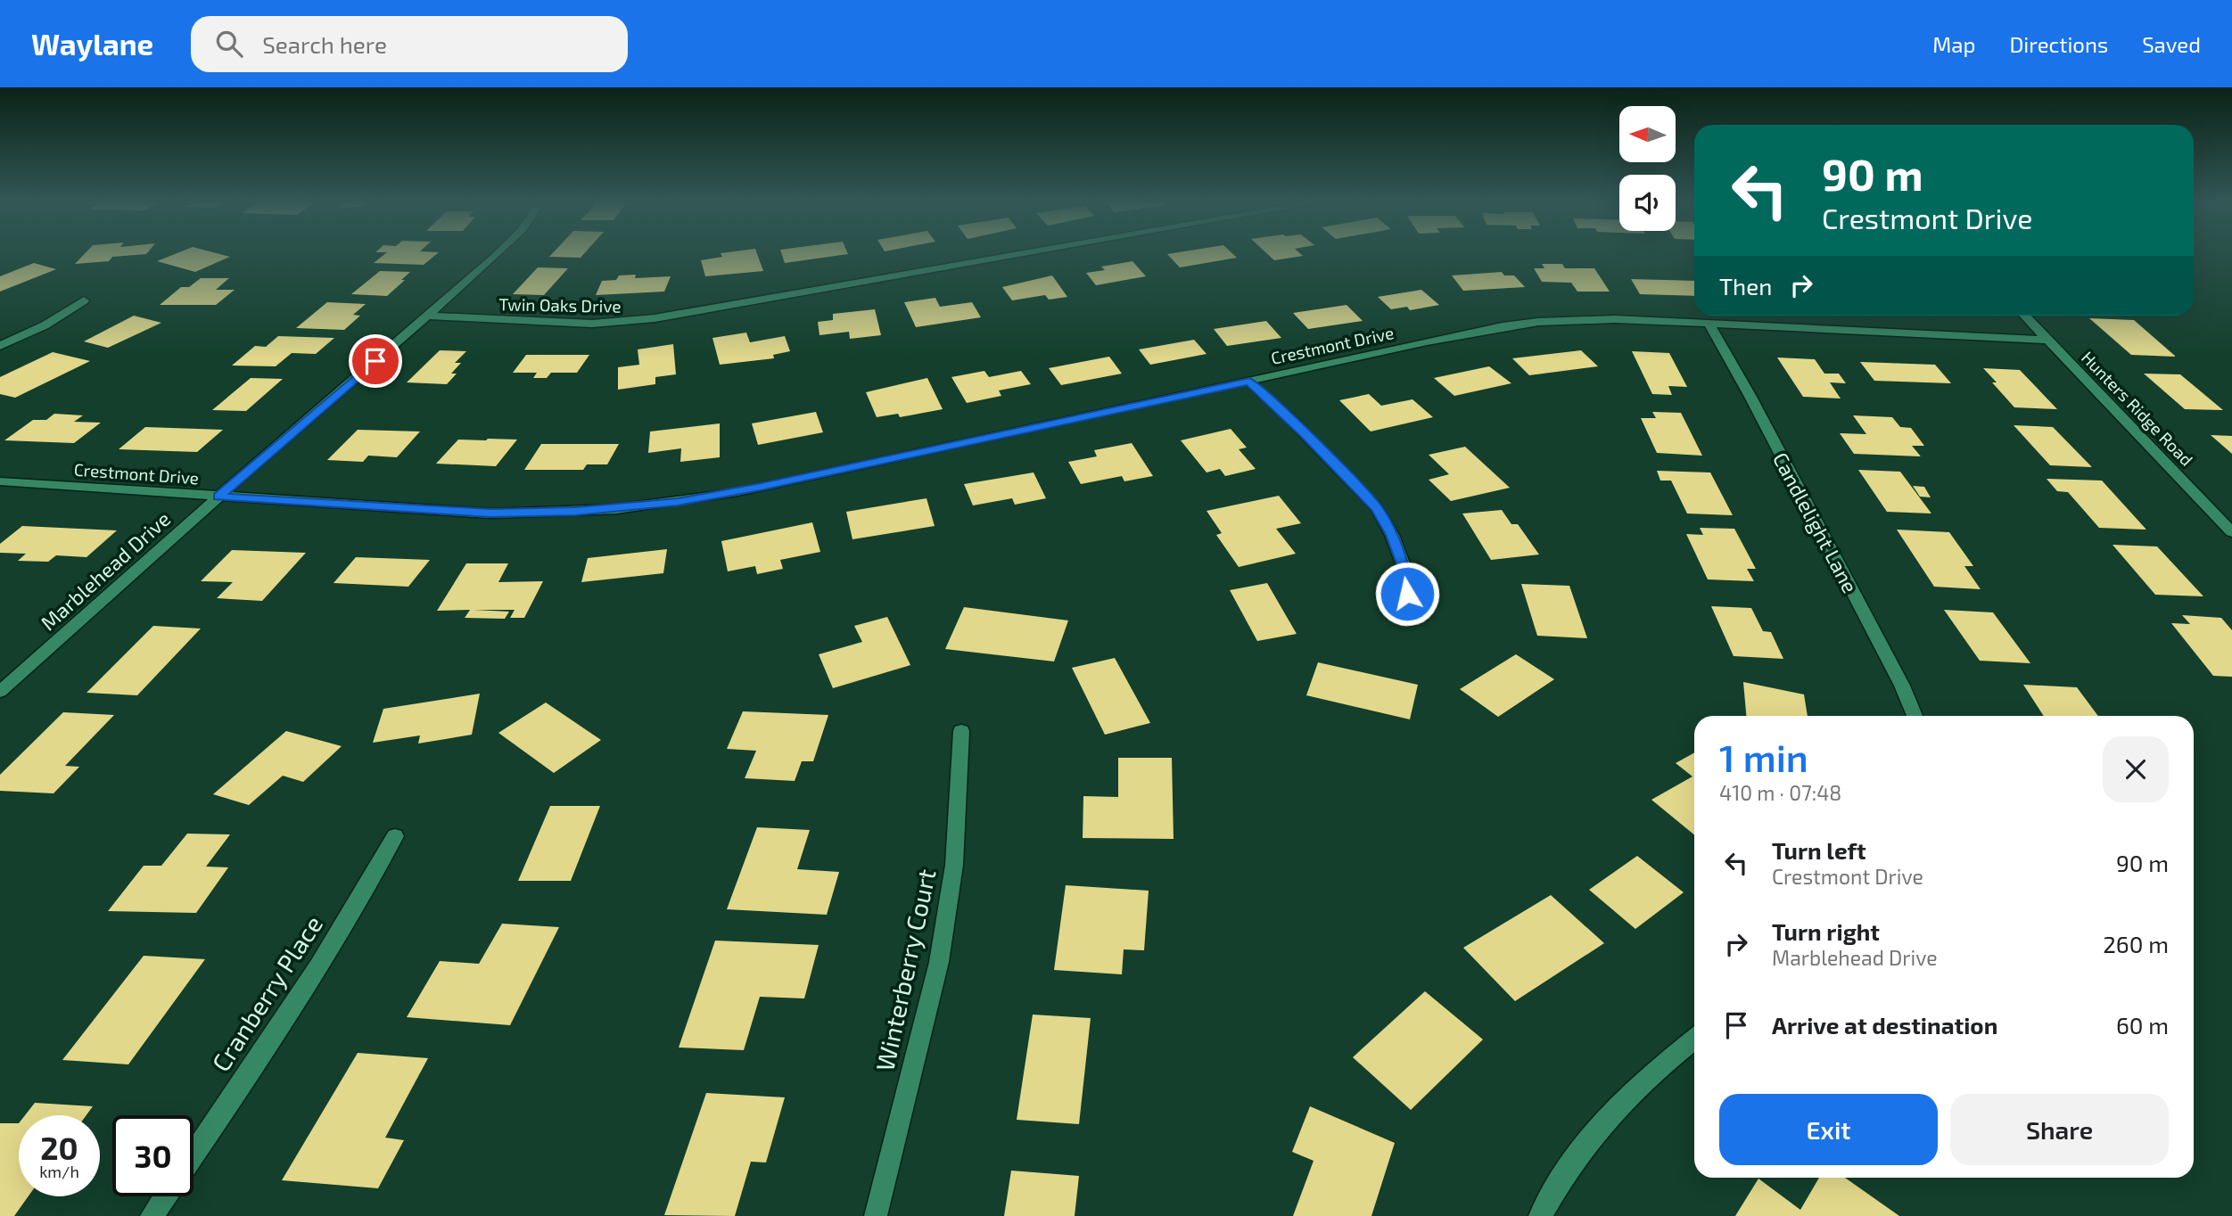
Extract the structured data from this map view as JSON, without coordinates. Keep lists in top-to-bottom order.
{
  "streets": {
    "street": [
      "Twin Oaks Drive",
      "Crestmont Drive",
      "Hunters Ridge Road",
      "Candlelight Lane",
      "Marblehead Drive",
      "Winterberry Court",
      "Cranberry Place"
    ]
  },
  "crossings": [
    ["Twin Oaks Drive", "Marblehead Drive"],
    ["Crestmont Drive", "Hunters Ridge Road"],
    ["Crestmont Drive", "Candlelight Lane"],
    ["Crestmont Drive", "Marblehead Drive"]
  ],
  "north": "left",
  "page": {
    "header": "Waylane",
    "search": "Search here",
    "nav": ["Map", "Directions", "Saved"],
    "turn": ["90 m", "Crestmont Drive"],
    "then": "Then",
    "heading": ["1 min", "410 m · 07:48"],
    "list": [
      {
        "name": "Turn left",
        "note": "Crestmont Drive",
        "value": "90 m"
      },
      {
        "name": "Turn right",
        "note": "Marblehead Drive",
        "value": "260 m"
      },
      {
        "name": "Arrive at destination",
        "value": "60 m"
      }
    ],
    "buttons": ["Exit", "Share"],
    "speed": "20 km/h",
    "limit": "30"
  }
}
